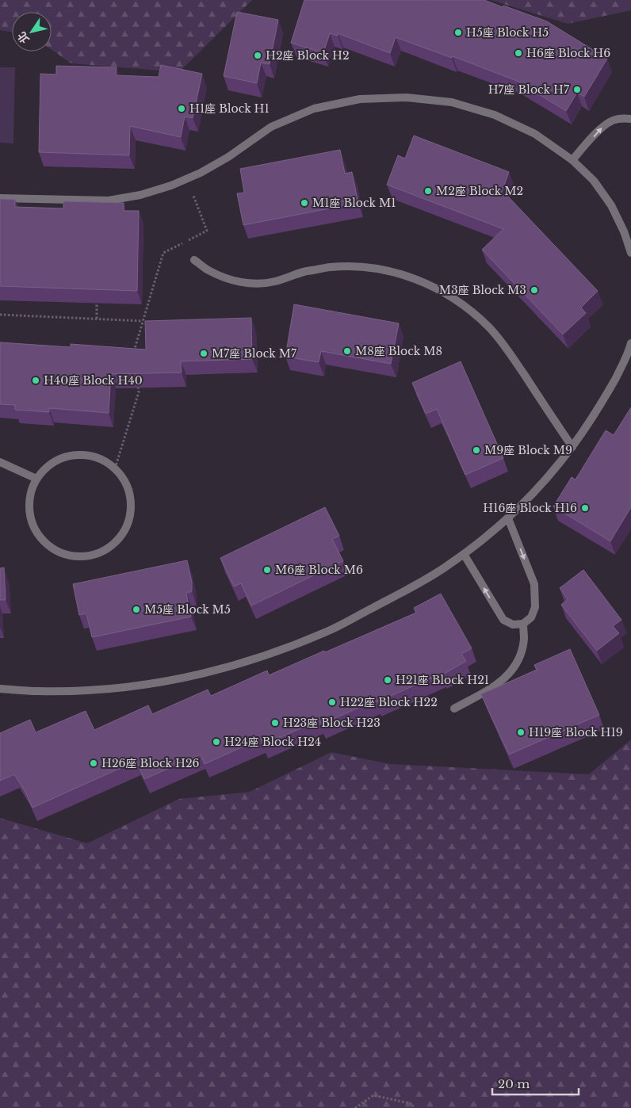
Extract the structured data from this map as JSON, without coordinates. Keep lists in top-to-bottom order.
{
  "places": [
    "H5座 Block H5",
    "H6座 Block H6",
    "H2座 Block H2",
    "H7座 Block H7",
    "H1座 Block H1",
    "M2座 Block M2",
    "M1座 Block M1",
    "M3座 Block M3",
    "M8座 Block M8",
    "M7座 Block M7",
    "H40座 Block H40",
    "M9座 Block M9",
    "H16座 Block H16",
    "M6座 Block M6",
    "M5座 Block M5",
    "H21座 Block H21",
    "H22座 Block H22",
    "H23座 Block H23",
    "H19座 Block H19",
    "H24座 Block H24",
    "H26座 Block H26"
  ],
  "scale_bar": "20 m",
  "north": "bottom left"
}
